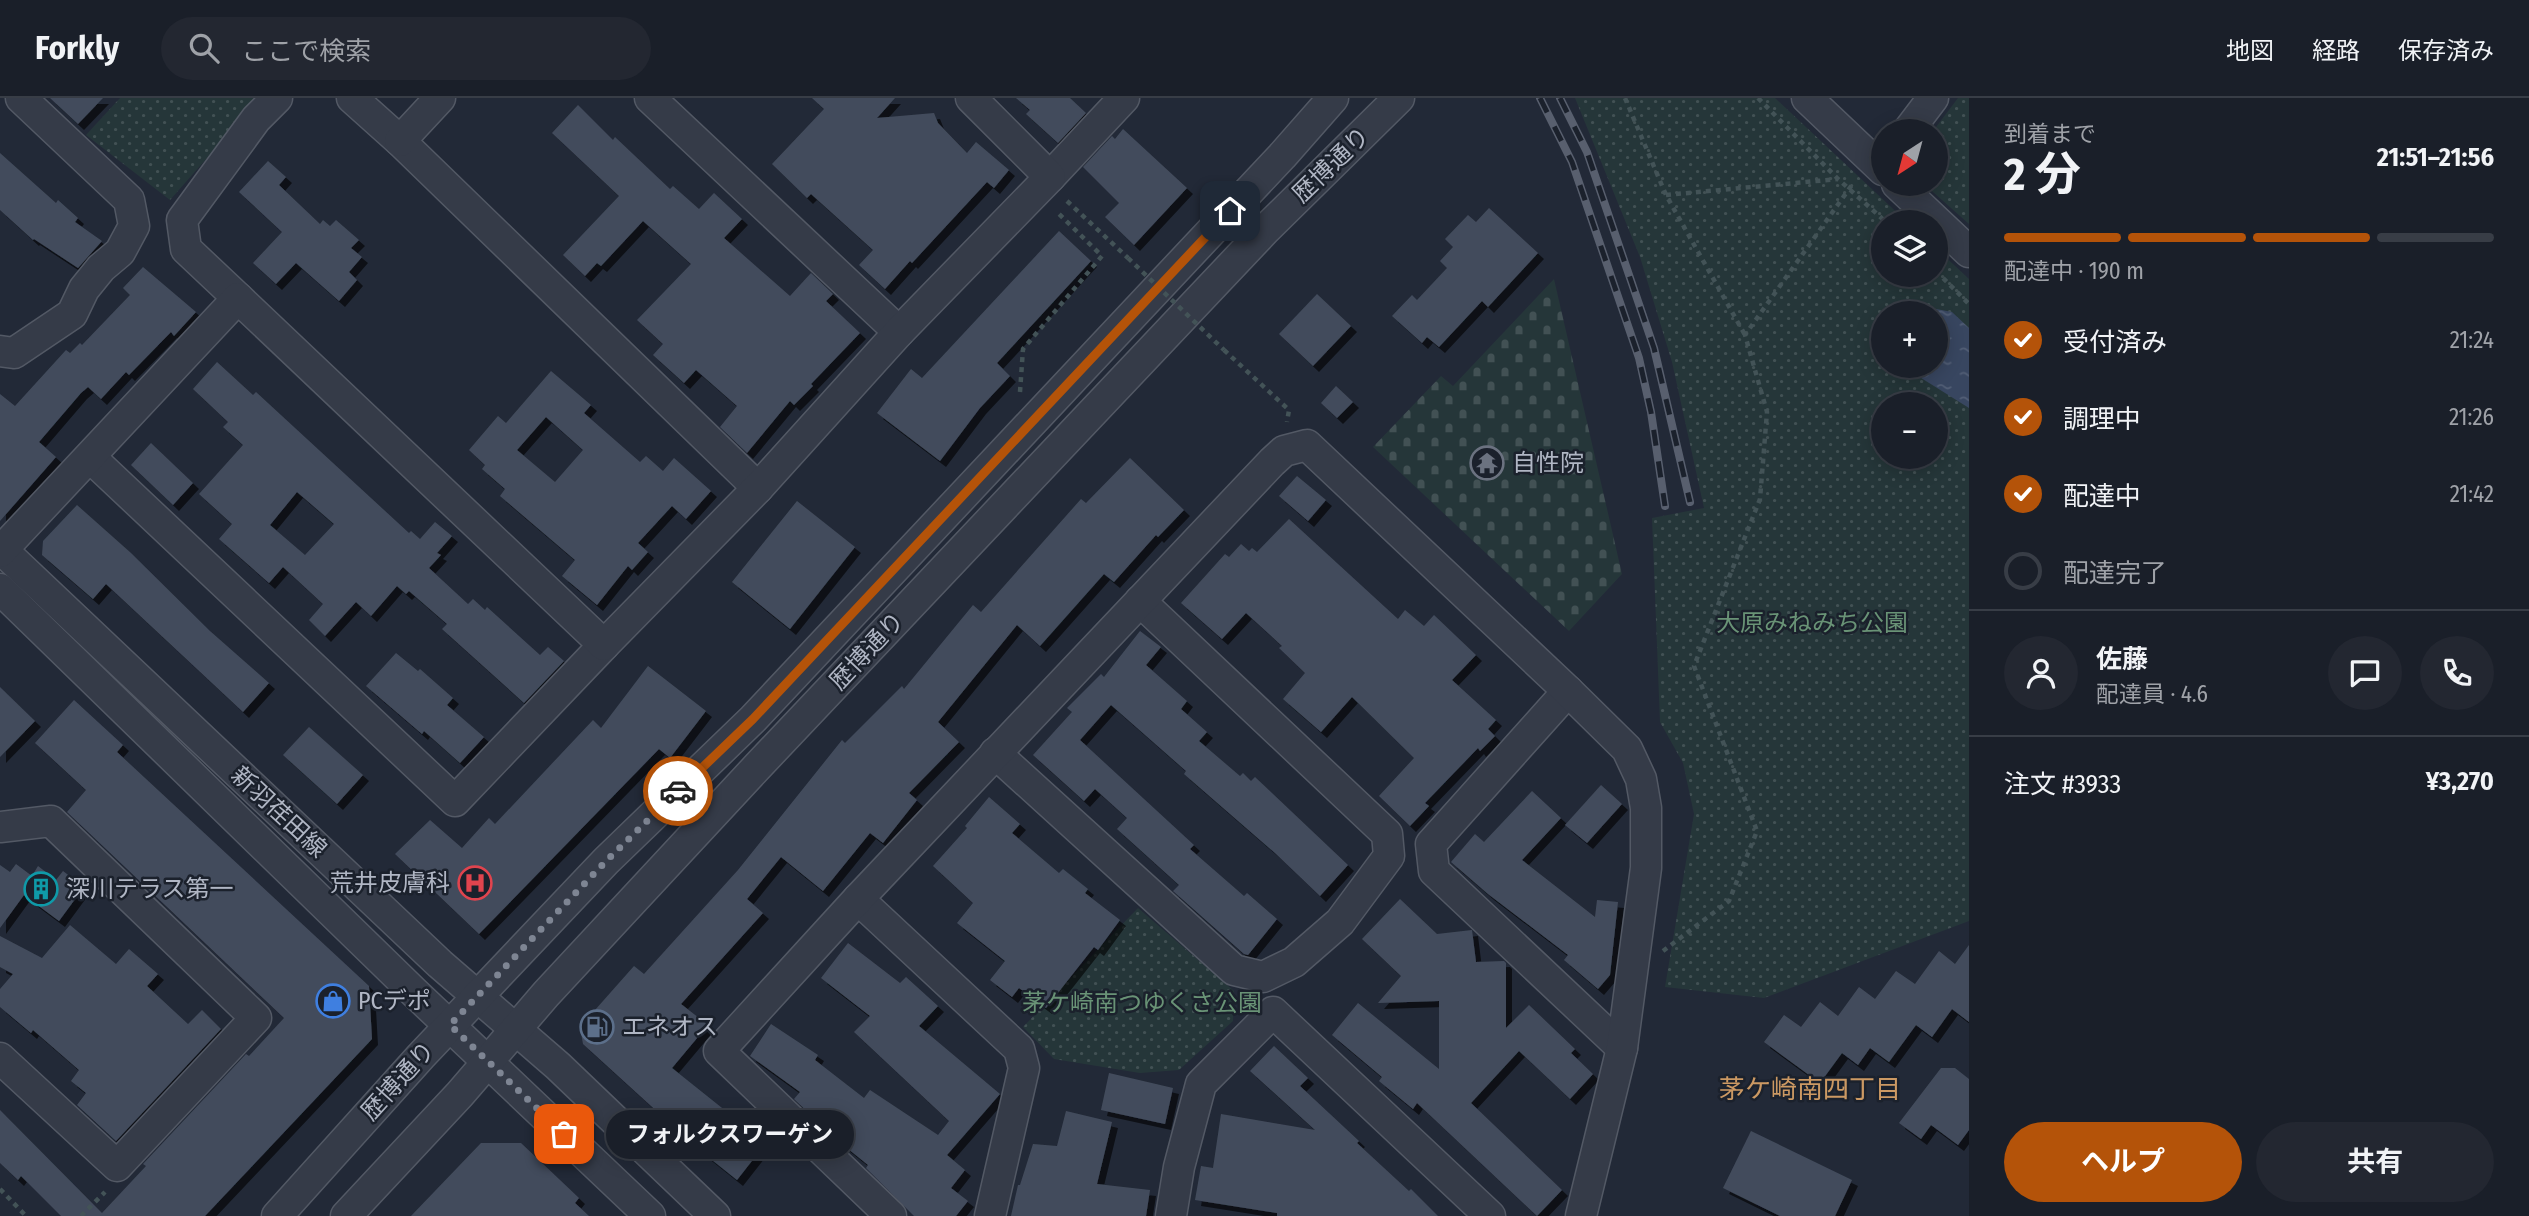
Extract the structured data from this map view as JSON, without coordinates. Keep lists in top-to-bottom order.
{
  "streets": {
    "street": ["歴博通り", "新羽荏田線"]
  },
  "crossings": [
    ["歴博通り", "新羽荏田線"]
  ],
  "districts": ["茅ケ崎南四丁目"],
  "parks": ["大原みねみち公園", "茅ケ崎南つゆくさ公園"],
  "places": {
    "temple": ["自性院"],
    "hospital": ["荒井皮膚科"],
    "building": ["深川テラス第一"],
    "shop": ["PCデポ"],
    "fuel station": ["エネオス"],
    "other": ["フォルクスワーゲン"]
  },
  "north": "bottom left",
  "page": {
    "header": "Forkly",
    "search": "ここで検索",
    "nav": ["地図", "経路", "保存済み"],
    "heading": ["2 分", "到着まで", "21:51–21:56"],
    "panel": [
      "佐藤",
      "配達員 · 4.6",
      "注文 #3933",
      "¥3,270"
    ],
    "map_buttons": ["+", "−"],
    "bar": "配達中 · 190 m",
    "list": [
      ["受付済み", "21:24"],
      ["調理中", "21:26"],
      ["配達中", "21:42"],
      "配達完了"
    ],
    "buttons": ["ヘルプ", "共有"],
    "bubble": "フォルクスワーゲン"
  }
}
